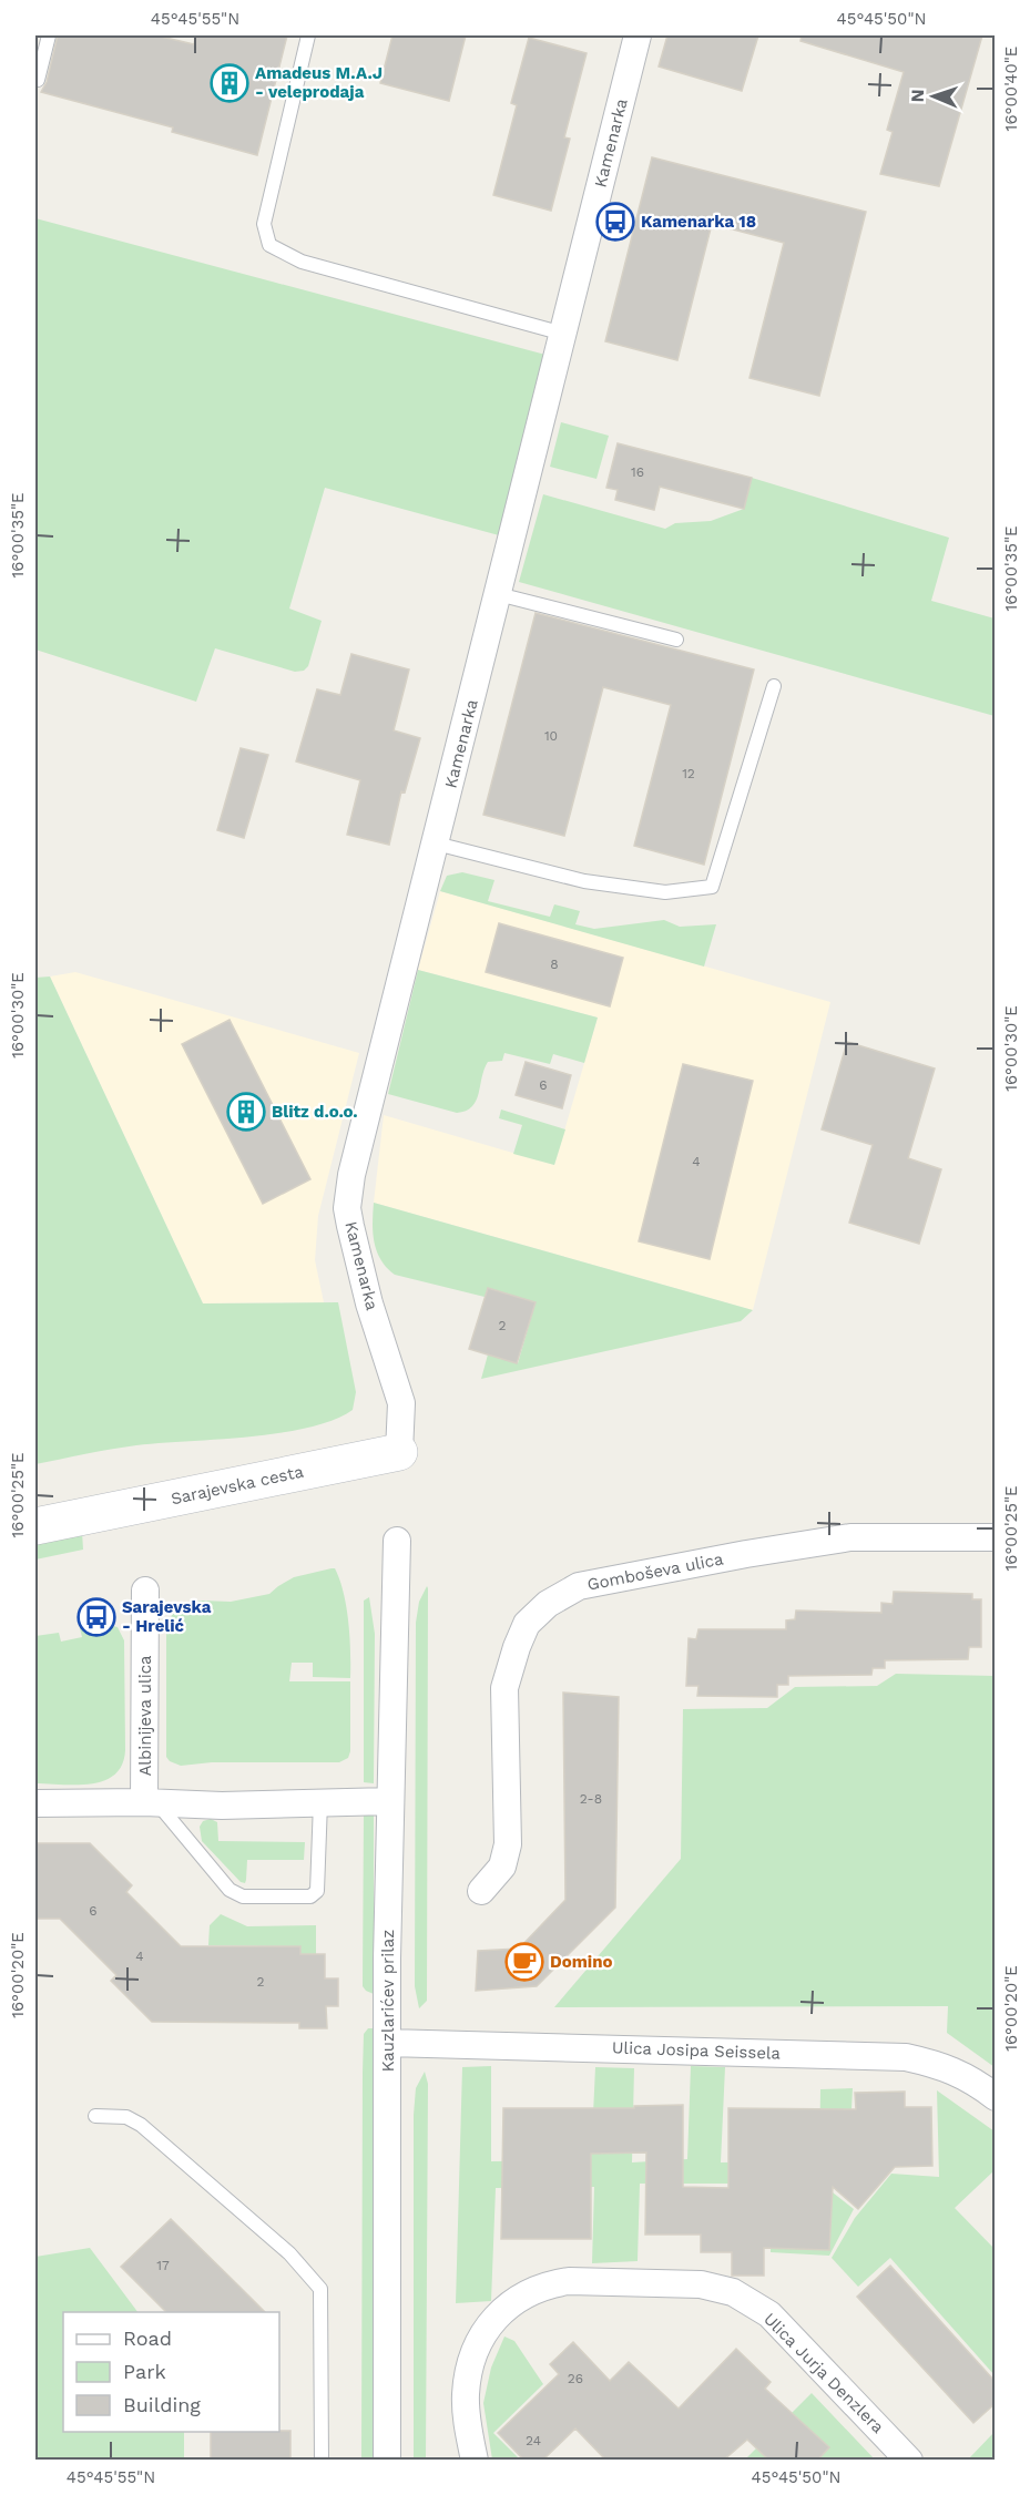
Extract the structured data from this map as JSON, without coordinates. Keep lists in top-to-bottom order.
{
  "streets": {
    "main road": ["Sarajevska cesta"],
    "street": [
      "Kamenarka",
      "Gomboševa ulica",
      "Albinijeva ulica",
      "Kauzlarićev prilaz",
      "Ulica Josipa Seissela",
      "Ulica Jurja Denzlera"
    ]
  },
  "crossings": [
    ["Kamenarka", "Sarajevska cesta"],
    ["Kauzlarićev prilaz", "Ulica Josipa Seissela"]
  ],
  "places": {
    "building": ["Amadeus M.A.J - veleprodaja", "Blitz d.o.o."],
    "bus stop": ["Kamenarka 18", "Sarajevska - Hrelić"],
    "cafe": ["Domino"]
  },
  "house_numbers": [
    "16",
    "10",
    "12",
    "8",
    "6",
    "4",
    "2",
    "2-8",
    "6",
    "4",
    "2",
    "17",
    "26",
    "24"
  ],
  "legend": ["Road", "Park", "Building"],
  "north": "left",
  "coordinates": [
    "45°45'55\"N",
    "45°45'50\"N",
    "16°00'40\"E",
    "16°00'35\"E",
    "16°00'30\"E",
    "16°00'25\"E",
    "16°00'20\"E"
  ]
}
